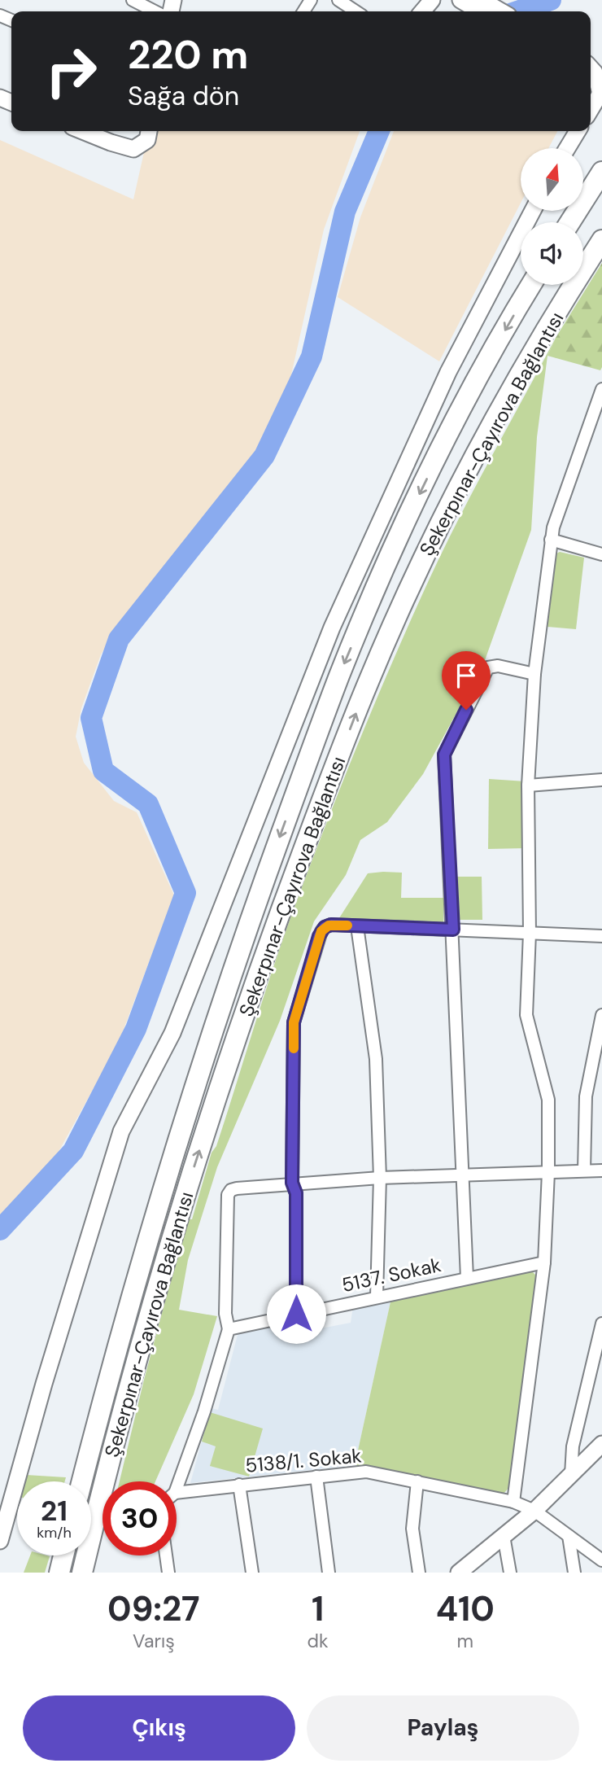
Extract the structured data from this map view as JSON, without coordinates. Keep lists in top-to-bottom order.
{
  "streets": {
    "highway": ["Şekerpınar-Çayırova Bağlantısı"],
    "street": ["5137. Sokak", "5138/1. Sokak"]
  },
  "north": "top",
  "page": {
    "turn": ["220 m", "Sağa dön"],
    "speed": "21 km/h",
    "limit": "30",
    "eta": [
      "09:27",
      "Varış",
      "1",
      "dk",
      "410",
      "m"
    ],
    "buttons": ["Çıkış", "Paylaş"]
  }
}
